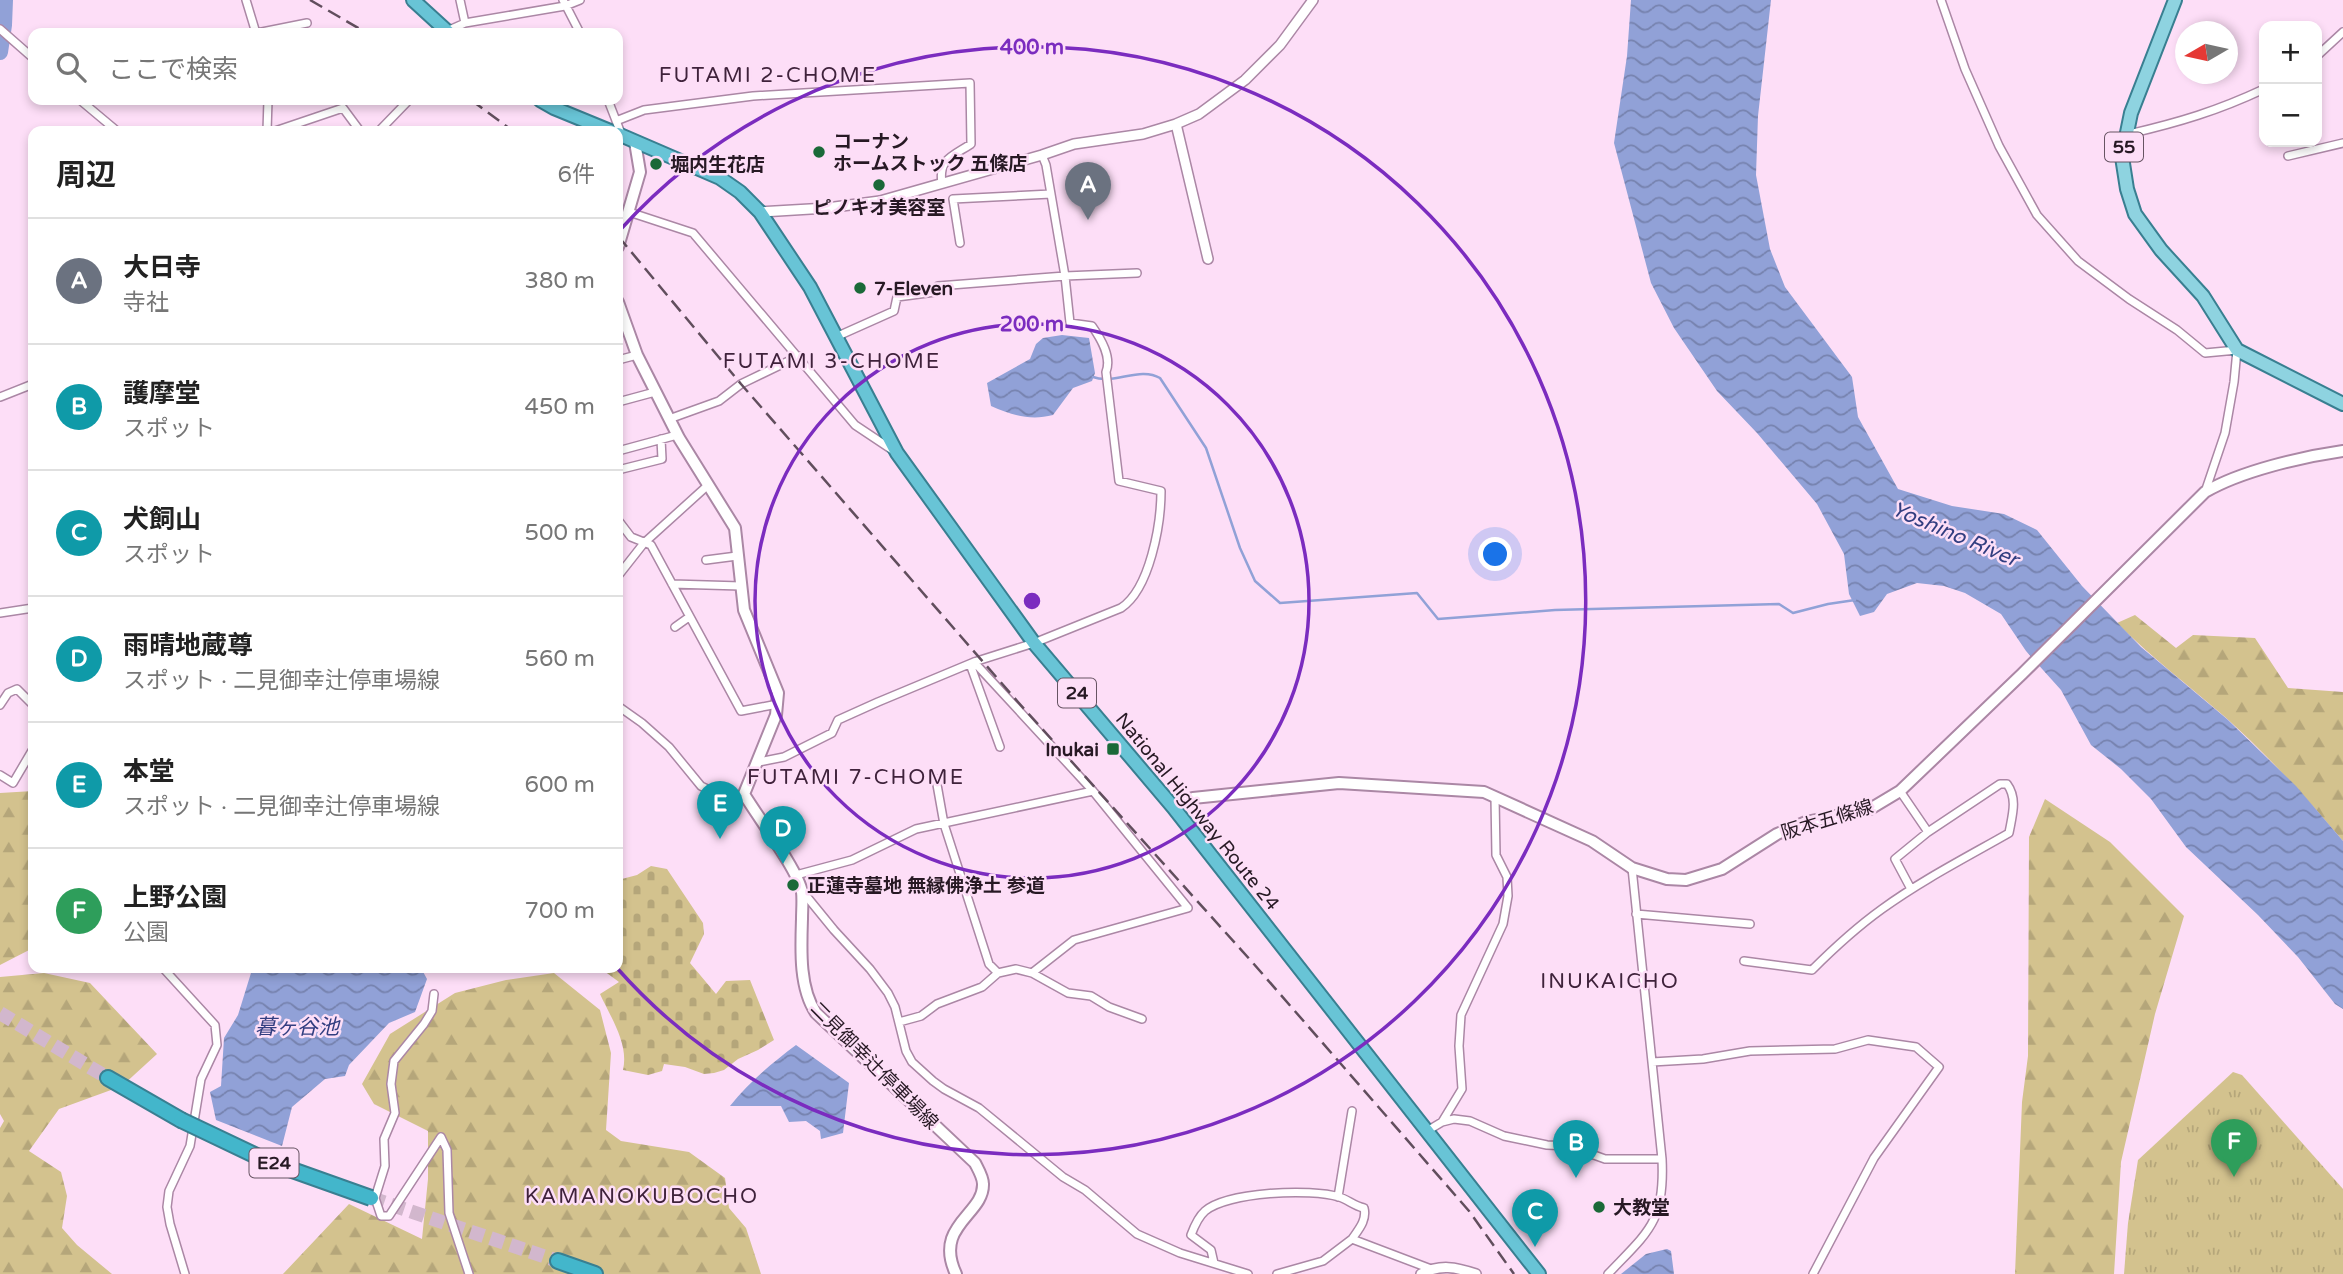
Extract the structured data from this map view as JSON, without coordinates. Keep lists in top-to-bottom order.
{
  "streets": {
    "highway": ["24", "National Highway Route 24", "E24"],
    "main road": ["55", "阪本五條線", "二見御幸辻停車場線"]
  },
  "crossings": [
    ["National Highway Route 24", "阪本五條線"]
  ],
  "districts": [
    "FUTAMI 2-CHOME",
    "FUTAMI 3-CHOME",
    "FUTAMI 7-CHOME",
    "INUKAICHO",
    "KAMANOKUBOCHO"
  ],
  "water": ["Yoshino River", "暮ヶ谷池"],
  "places": {
    "other": [
      "コーナン ホームストック 五條店",
      "堀内生花店",
      "ピノキオ美容室",
      "7-Eleven",
      "正蓮寺墓地 無縁佛浄土 参道",
      "大教堂"
    ],
    "transit": ["Inukai"]
  },
  "north": "left",
  "page": {
    "map_buttons": ["+", "−"],
    "search": "ここで検索",
    "heading": ["周辺", "6件"],
    "pins": [
      "A",
      "E",
      "D",
      "F",
      "B",
      "C"
    ],
    "list": [
      {
        "mark": "A",
        "name": "大日寺",
        "note": "寺社",
        "value": "380 m"
      },
      {
        "mark": "B",
        "name": "護摩堂",
        "note": "スポット",
        "value": "450 m"
      },
      {
        "mark": "C",
        "name": "犬飼山",
        "note": "スポット",
        "value": "500 m"
      },
      {
        "mark": "D",
        "name": "雨晴地蔵尊",
        "note": "スポット · 二見御幸辻停車場線",
        "value": "560 m"
      },
      {
        "mark": "E",
        "name": "本堂",
        "note": "スポット · 二見御幸辻停車場線",
        "value": "600 m"
      },
      {
        "mark": "F",
        "name": "上野公園",
        "note": "公園",
        "value": "700 m"
      }
    ]
  },
  "rings": ["400 m", "200 m"]
}
